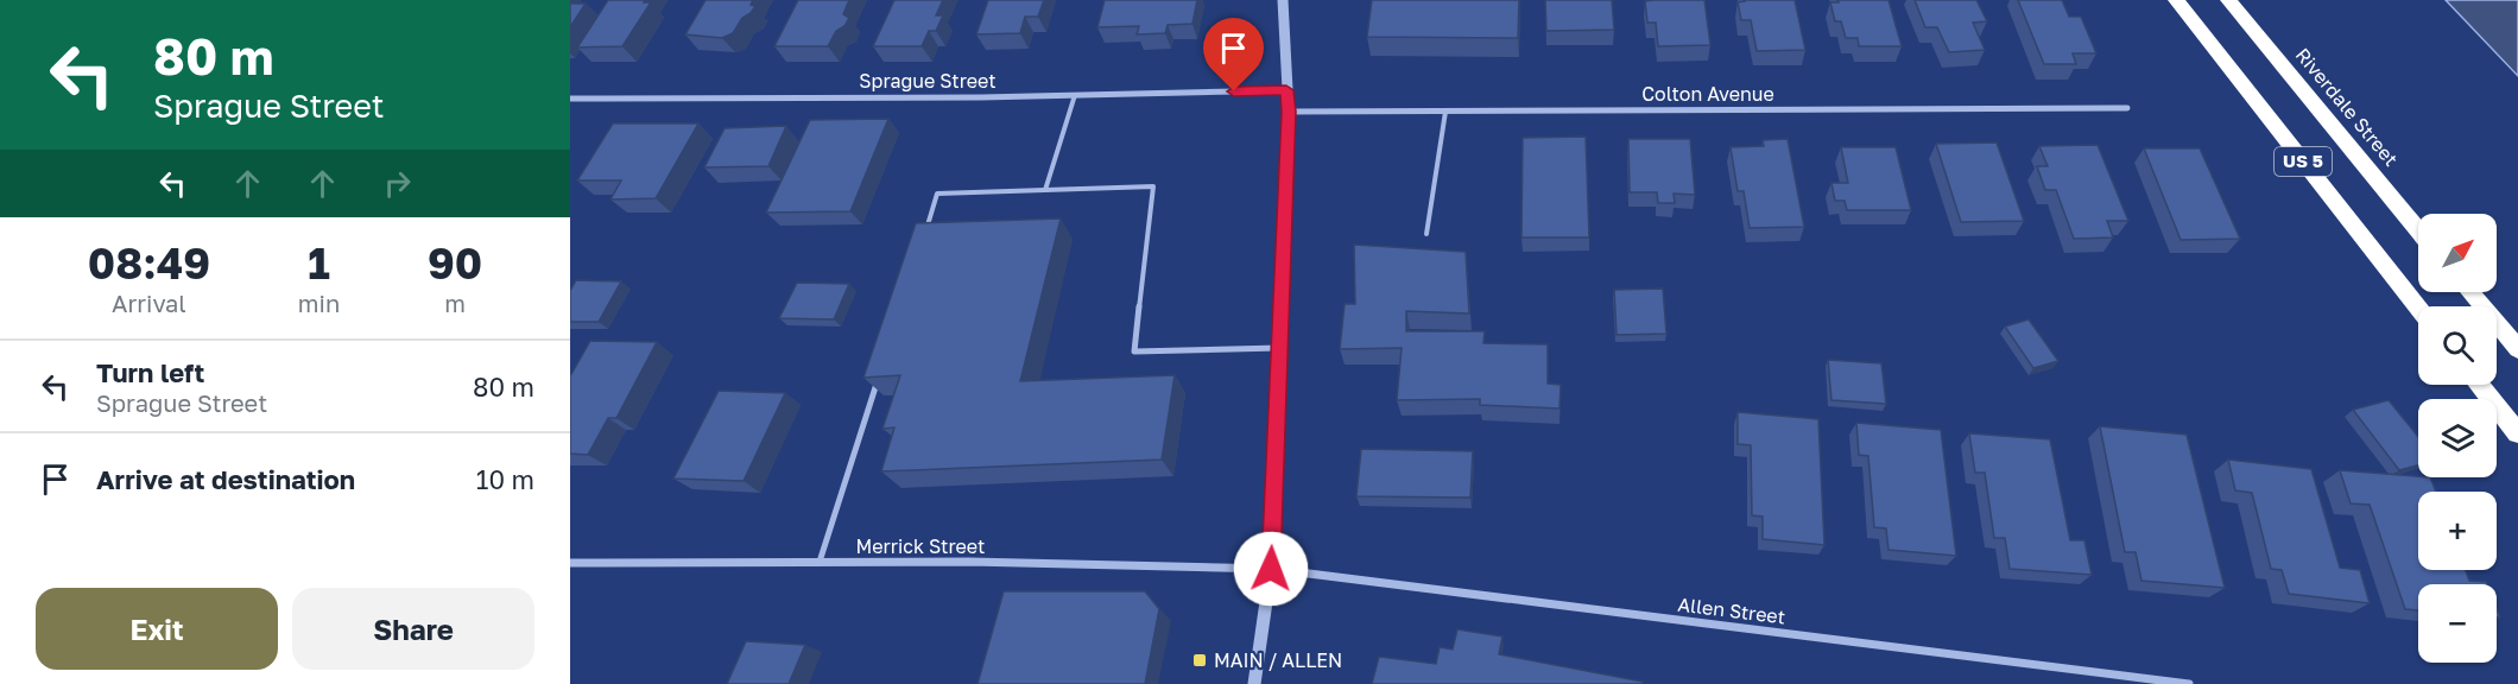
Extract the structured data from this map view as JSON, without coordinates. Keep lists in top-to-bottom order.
{
  "streets": {
    "highway": ["Riverdale Street", "US 5"],
    "street": [
      "Sprague Street",
      "Colton Avenue",
      "Merrick Street",
      "Allen Street"
    ]
  },
  "crossings": [
    ["Merrick Street", "Allen Street"]
  ],
  "places": {
    "transit": ["MAIN / ALLEN"]
  },
  "north": "top right",
  "page": {
    "turn": ["80 m", "Sprague Street"],
    "map_buttons": ["+", "−"],
    "eta": [
      "08:49",
      "Arrival",
      "1",
      "min",
      "90",
      "m"
    ],
    "list": [
      {
        "name": "Turn left",
        "note": "Sprague Street",
        "value": "80 m"
      },
      {
        "name": "Arrive at destination",
        "value": "10 m"
      }
    ],
    "buttons": ["Exit", "Share"]
  }
}
